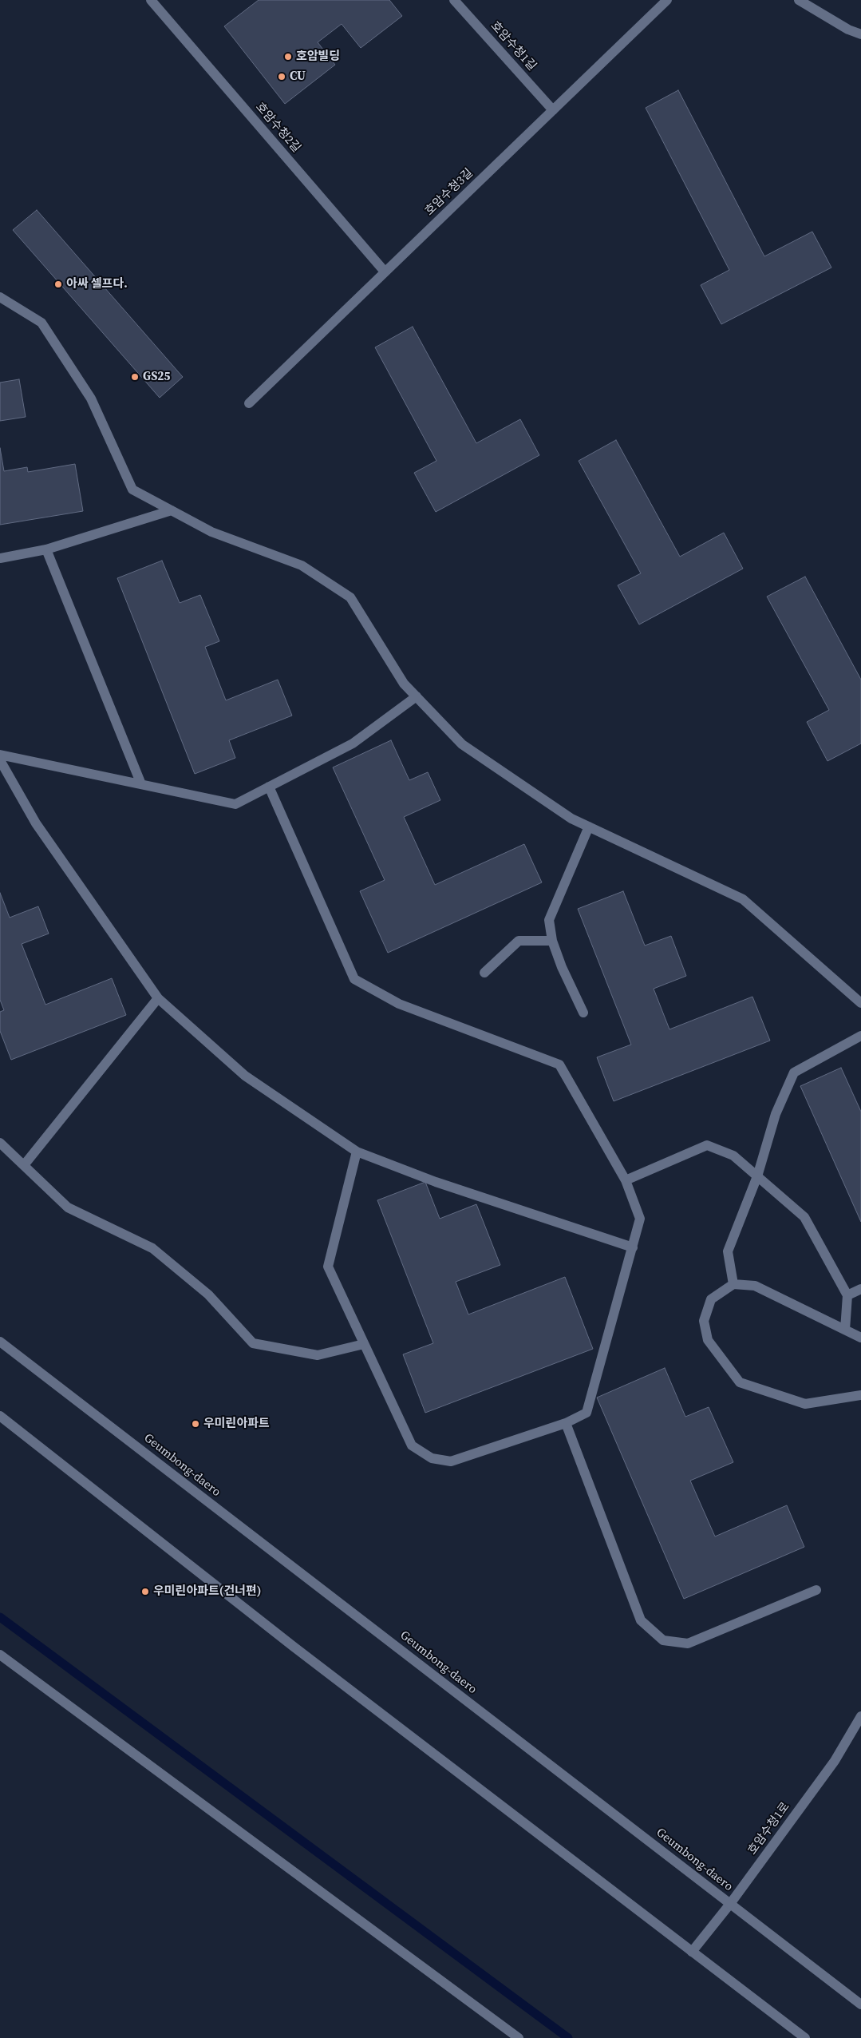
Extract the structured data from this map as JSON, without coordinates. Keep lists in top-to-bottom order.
{
  "streets": {
    "street": [
      "호암수청1길",
      "호암수청2길",
      "호암수청3길",
      "Geumbong-daero",
      "호암수청1로"
    ]
  },
  "crossings": [
    ["호암수청1길", "호암수청3길"],
    ["호암수청2길", "호암수청3길"],
    ["Geumbong-daero", "호암수청1로"]
  ],
  "places": [
    "호암빌딩",
    "CU",
    "아싸 셀프다.",
    "GS25",
    "우미린아파트",
    "우미린아파트(건너편)"
  ]
}
